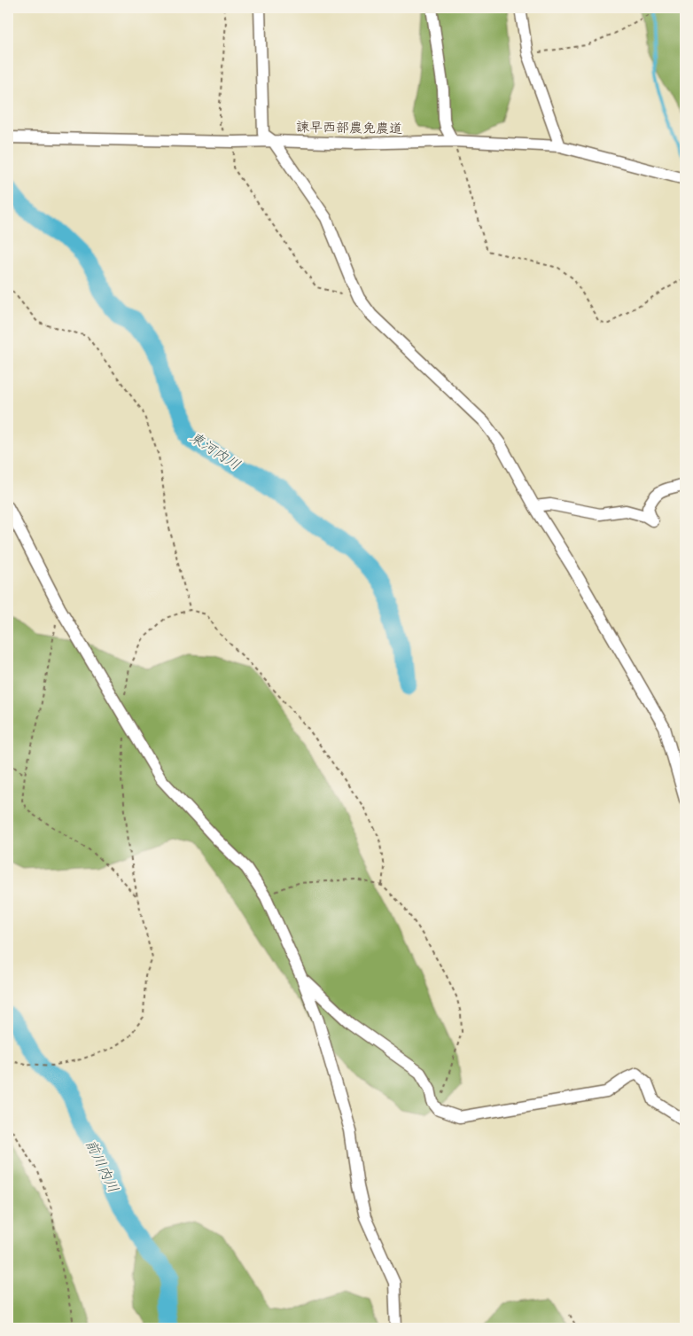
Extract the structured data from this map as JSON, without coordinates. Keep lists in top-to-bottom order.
{
  "streets": {
    "street": ["諫早西部農免農道"]
  },
  "water": ["東河内川", "前川内川"]
}
